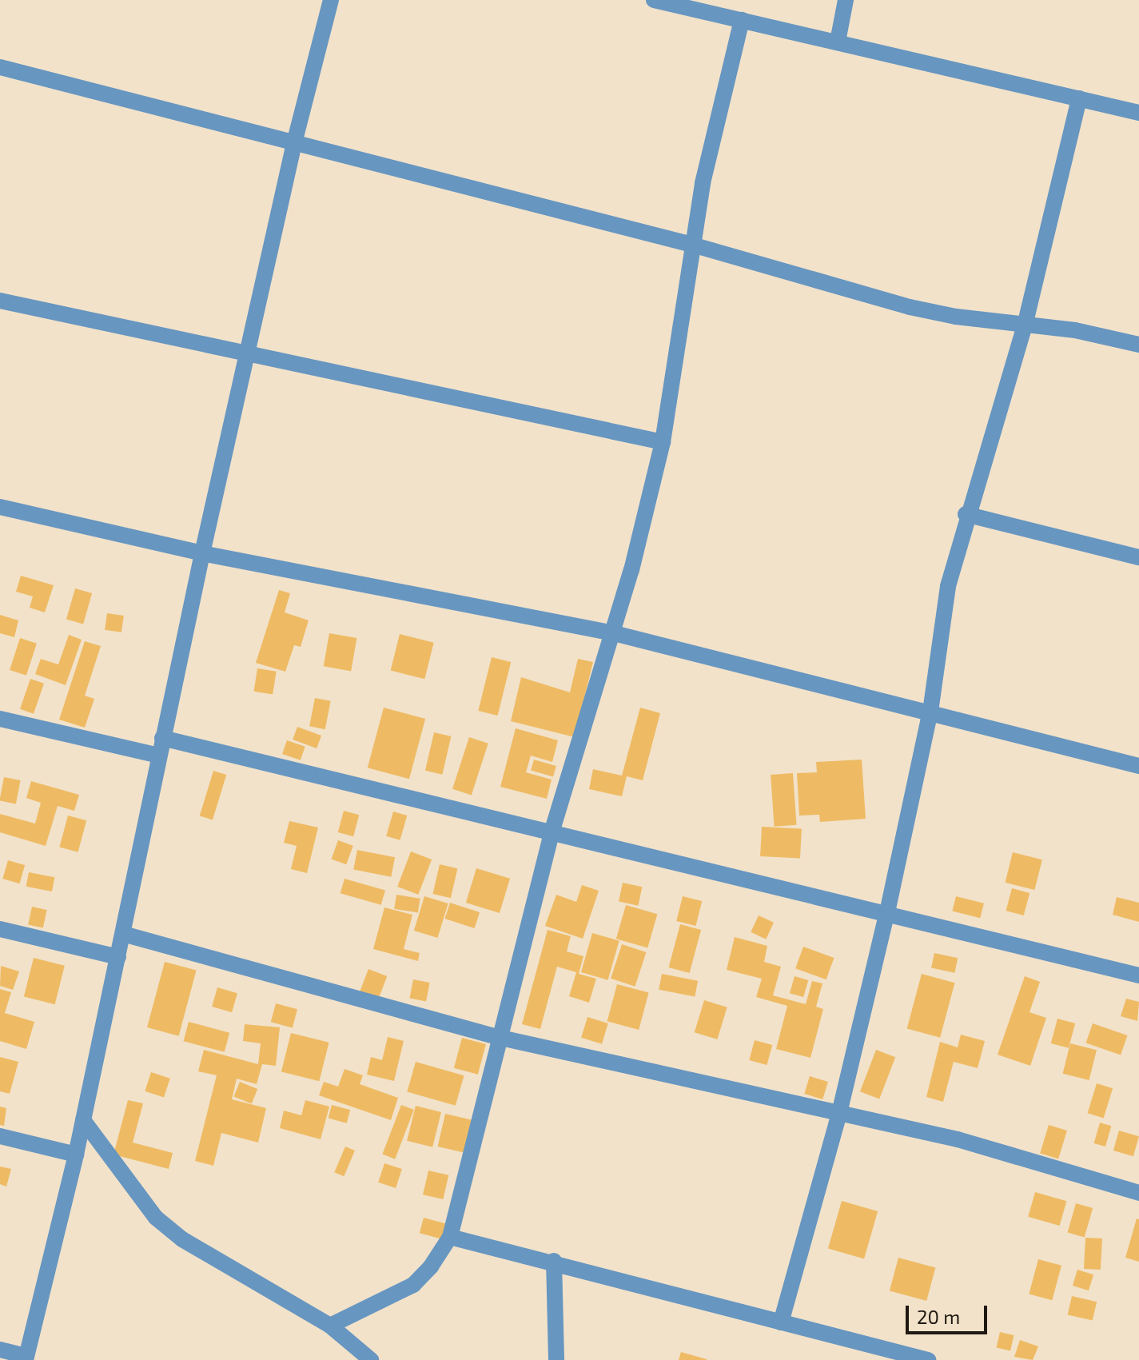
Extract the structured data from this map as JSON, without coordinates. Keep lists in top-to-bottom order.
{
  "scale_bar": "20 m"
}
